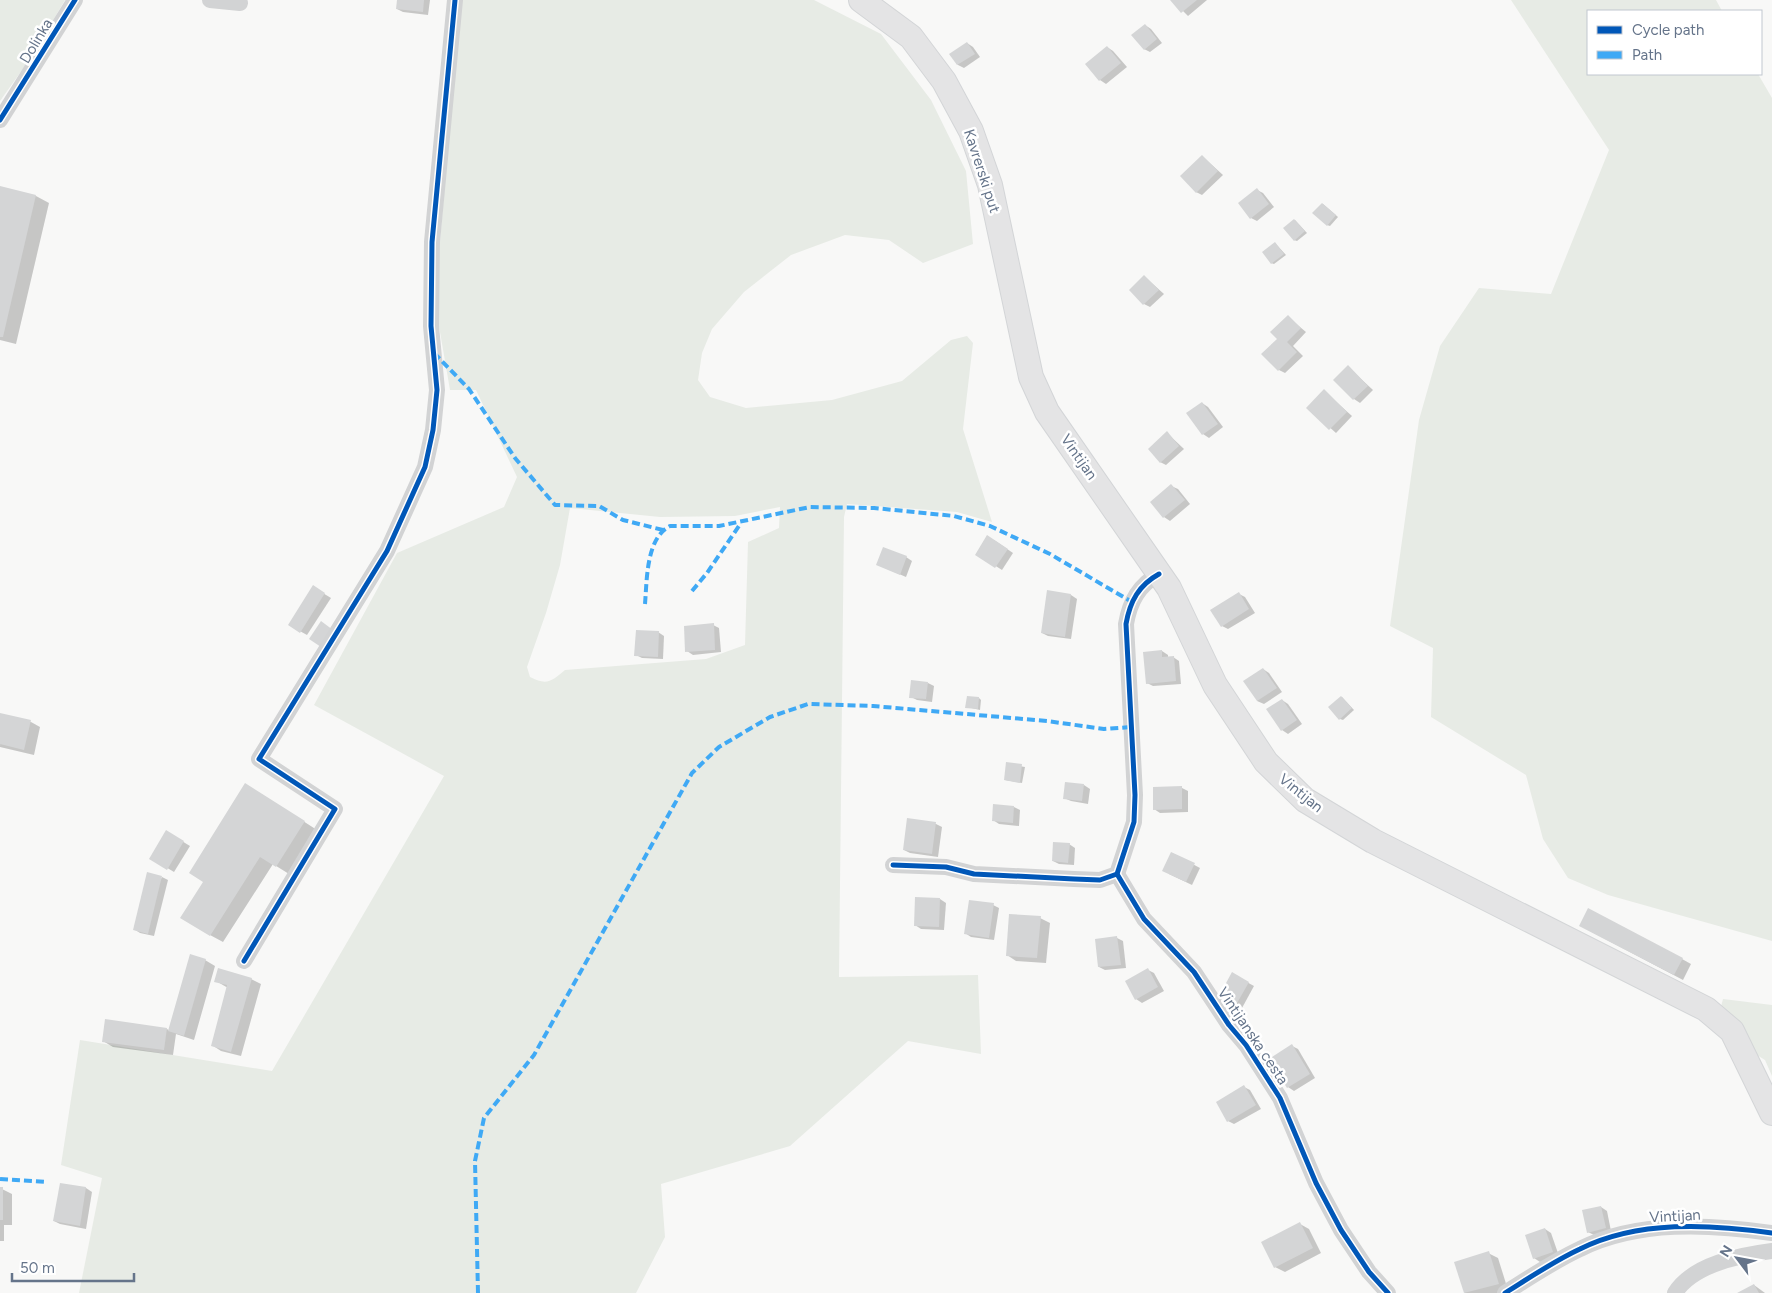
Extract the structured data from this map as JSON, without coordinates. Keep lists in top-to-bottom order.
{
  "streets": {
    "main road": ["Kavrerski put", "Vintijan"],
    "street": ["Dolinka", "Vintijanska cesta"]
  },
  "crossings": [
    ["Kavrerski put", "Vintijan"]
  ],
  "legend": ["Cycle path", "Path"],
  "scale_bar": "50 m",
  "north": "top left"
}
